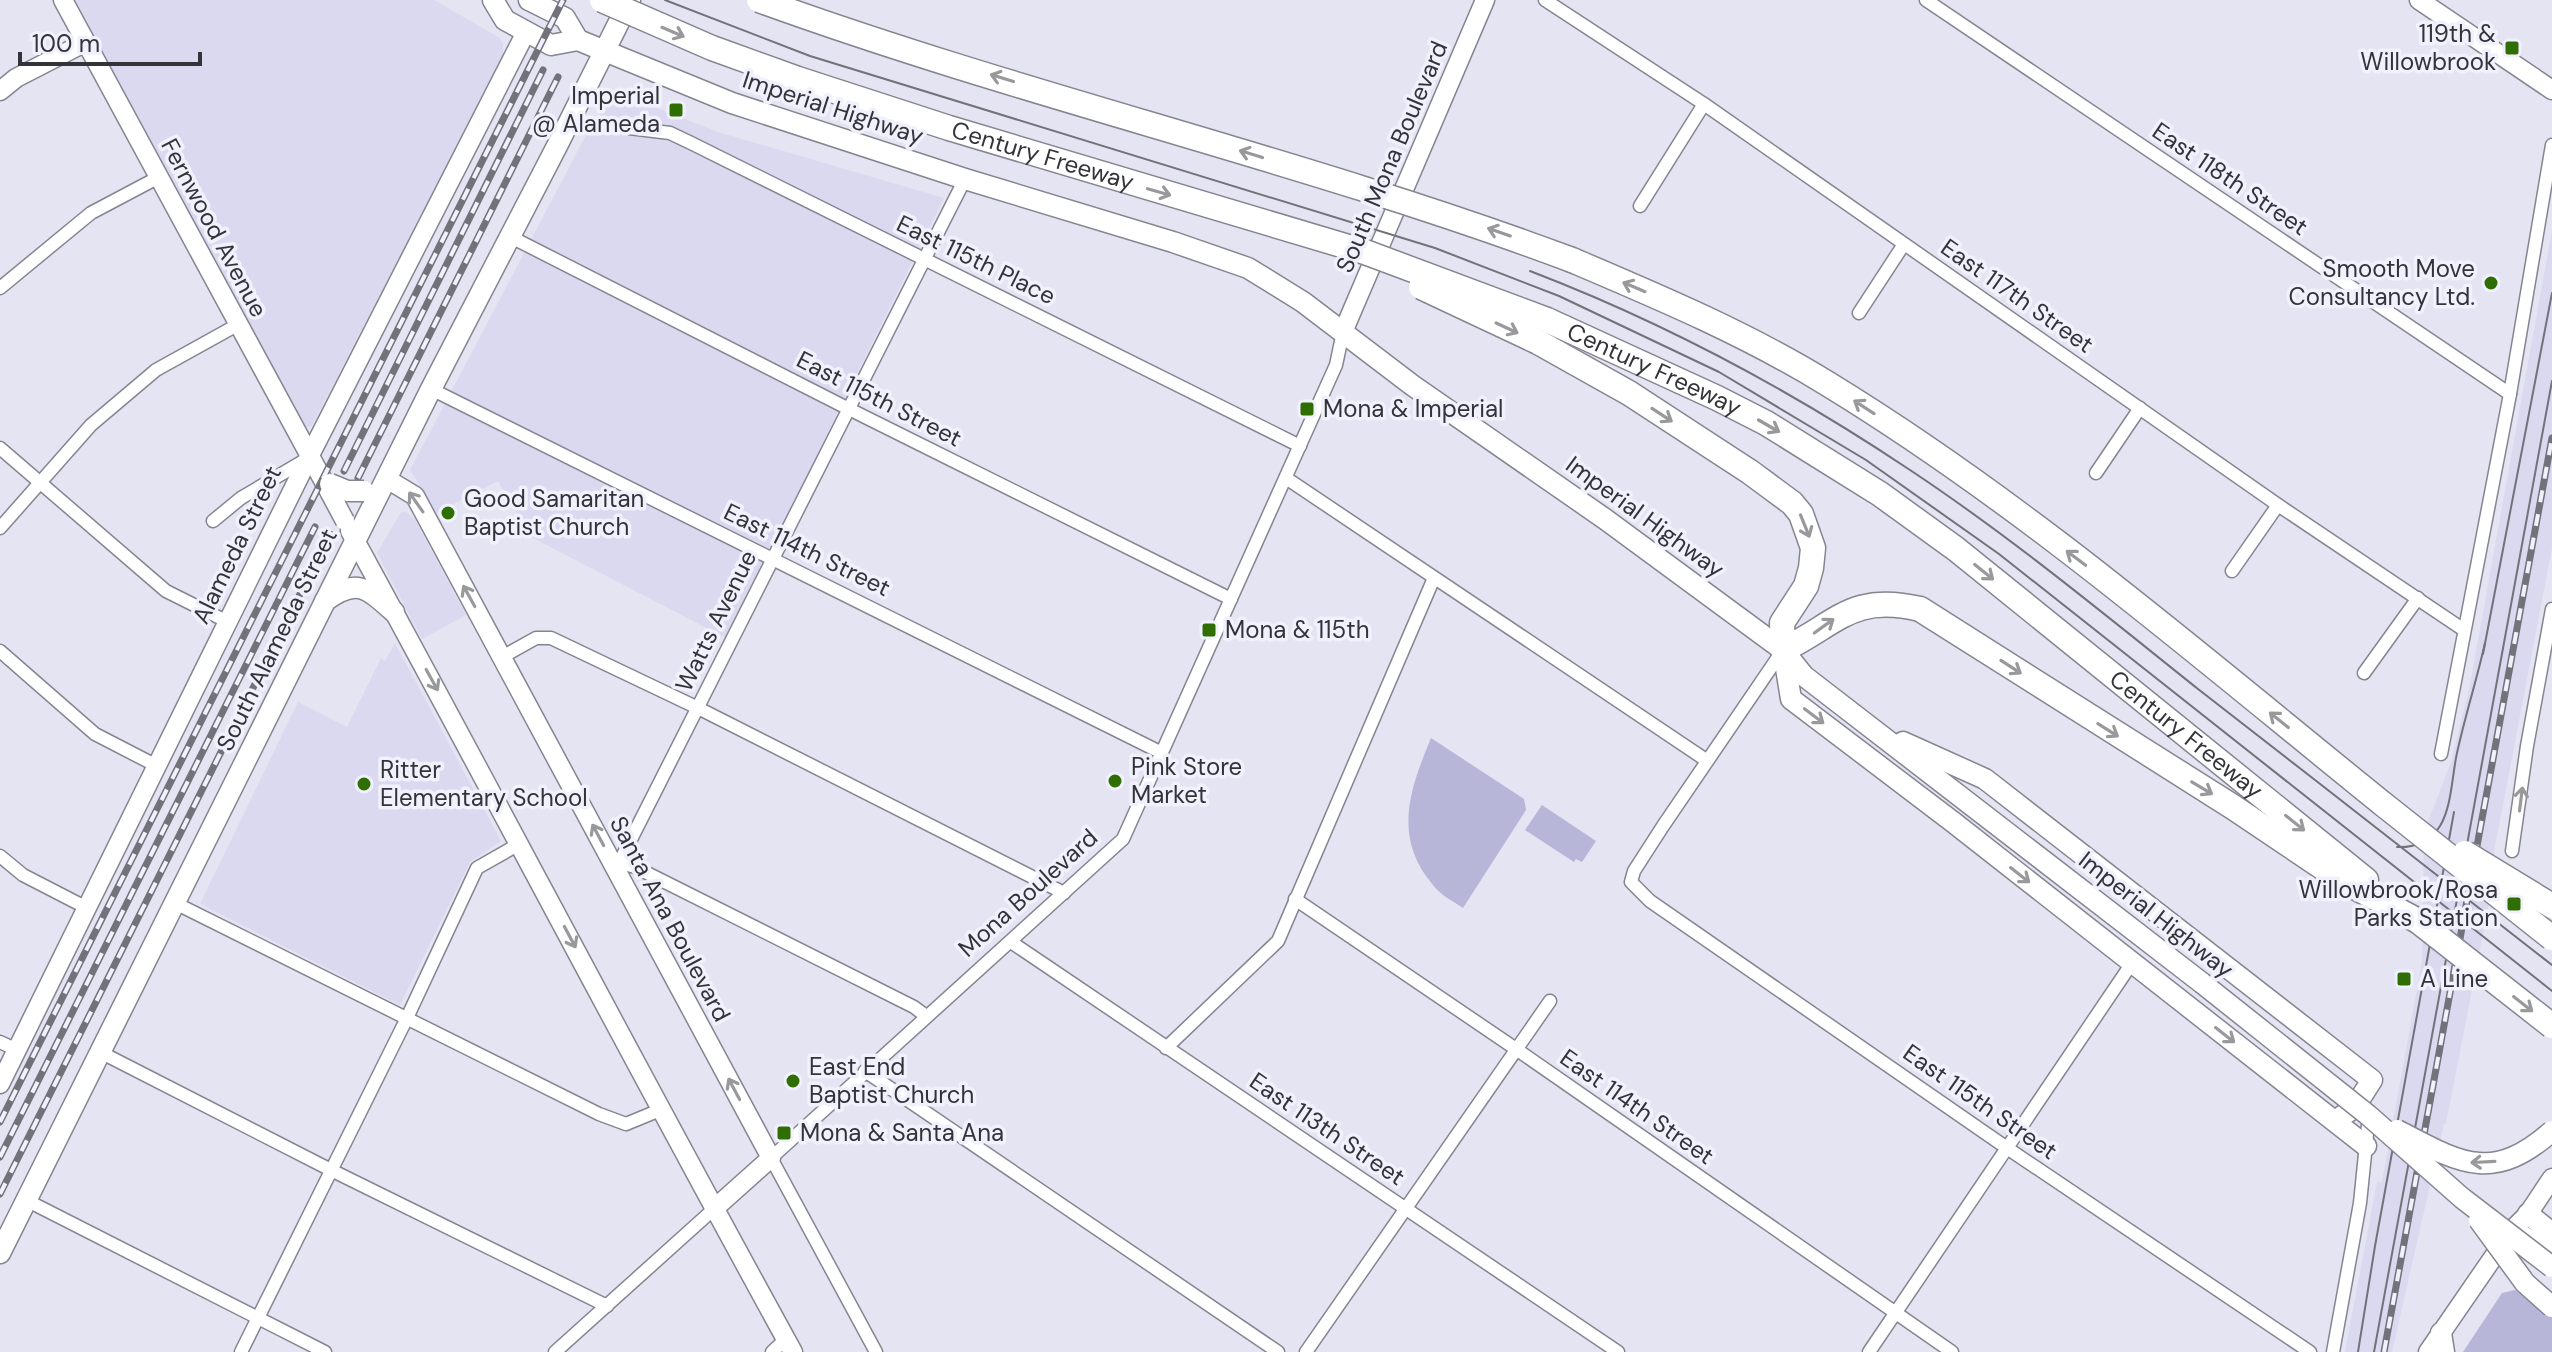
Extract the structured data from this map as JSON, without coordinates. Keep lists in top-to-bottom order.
{
  "streets": {
    "highway": ["Century Freeway"],
    "main road": ["Imperial Highway", "South Alameda Street"],
    "street": [
      "South Mona Boulevard",
      "East 118th Street",
      "Fernwood Avenue",
      "East 115th Place",
      "East 117th Street",
      "East 115th Street",
      "Alameda Street",
      "East 114th Street",
      "Watts Avenue",
      "Mona Boulevard",
      "Santa Ana Boulevard",
      "East 113th Street"
    ]
  },
  "crossings": [
    ["Imperial Highway", "South Mona Boulevard"],
    ["Imperial Highway", "Alameda Street"],
    ["Imperial Highway", "Watts Avenue"],
    ["Imperial Highway", "South Alameda Street"],
    ["Imperial Highway", "Mona Boulevard"],
    ["South Mona Boulevard", "Mona Boulevard"],
    ["Fernwood Avenue", "Alameda Street"],
    ["East 115th Place", "Watts Avenue"],
    ["East 115th Place", "Mona Boulevard"],
    ["East 115th Street", "Watts Avenue"],
    ["East 115th Street", "South Alameda Street"],
    ["East 115th Street", "Mona Boulevard"],
    ["East 114th Street", "Watts Avenue"],
    ["East 114th Street", "South Alameda Street"],
    ["East 114th Street", "Mona Boulevard"],
    ["Watts Avenue", "Santa Ana Boulevard"],
    ["South Alameda Street", "Santa Ana Boulevard"],
    ["Mona Boulevard", "Santa Ana Boulevard"],
    ["Mona Boulevard", "East 113th Street"]
  ],
  "places": {
    "transit": [
      "119th & Willowbrook",
      "Imperial @ Alameda",
      "Mona & Imperial",
      "Mona & 115th",
      "Willowbrook/Rosa Parks Station",
      "A Line",
      "Mona & Santa Ana"
    ],
    "other": [
      "Smooth Move Consultancy Ltd.",
      "Good Samaritan Baptist Church",
      "Pink Store Market",
      "Ritter Elementary School",
      "East End Baptist Church"
    ]
  },
  "scale_bar": "100 m"
}
